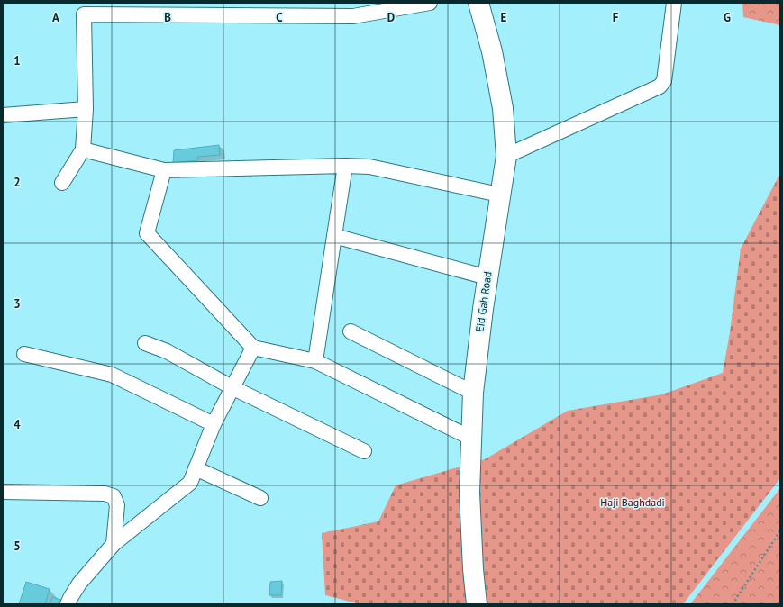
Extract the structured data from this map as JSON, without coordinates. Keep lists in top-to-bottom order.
{
  "streets": {
    "main road": ["Eid Gah Road"]
  },
  "parks": ["Haji Baghdadi"],
  "grid": {
    "columns": [
      "A",
      "B",
      "C",
      "D",
      "E",
      "F",
      "G"
    ],
    "rows": [
      "1",
      "2",
      "3",
      "4",
      "5"
    ]
  }
}
